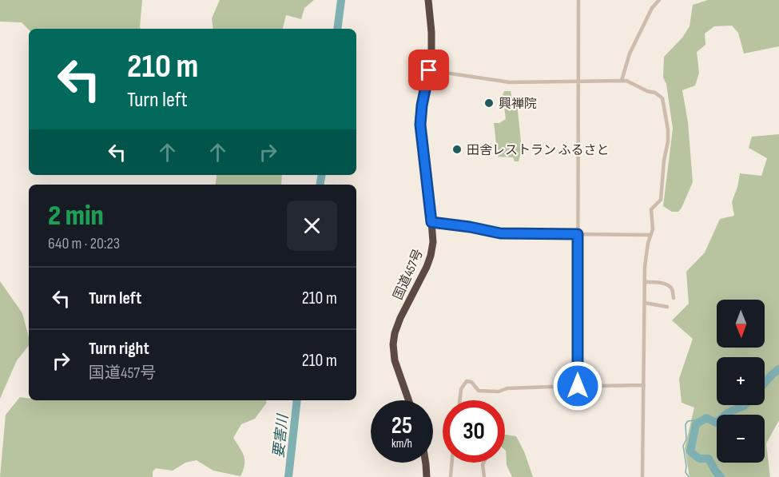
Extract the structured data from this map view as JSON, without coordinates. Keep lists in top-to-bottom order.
{
  "streets": {
    "highway": ["国道457号"]
  },
  "water": ["要害川"],
  "places": ["興禅院", "田舎レストラン ふるさと"],
  "north": "bottom",
  "page": {
    "turn": ["210 m", "Turn left"],
    "heading": ["2 min", "640 m · 20:23"],
    "list": [
      {
        "name": "Turn left",
        "value": "210 m"
      },
      {
        "name": "Turn right",
        "note": "国道457号",
        "value": "210 m"
      }
    ],
    "map_buttons": ["+", "−"],
    "speed": "25 km/h",
    "limit": "30"
  }
}
